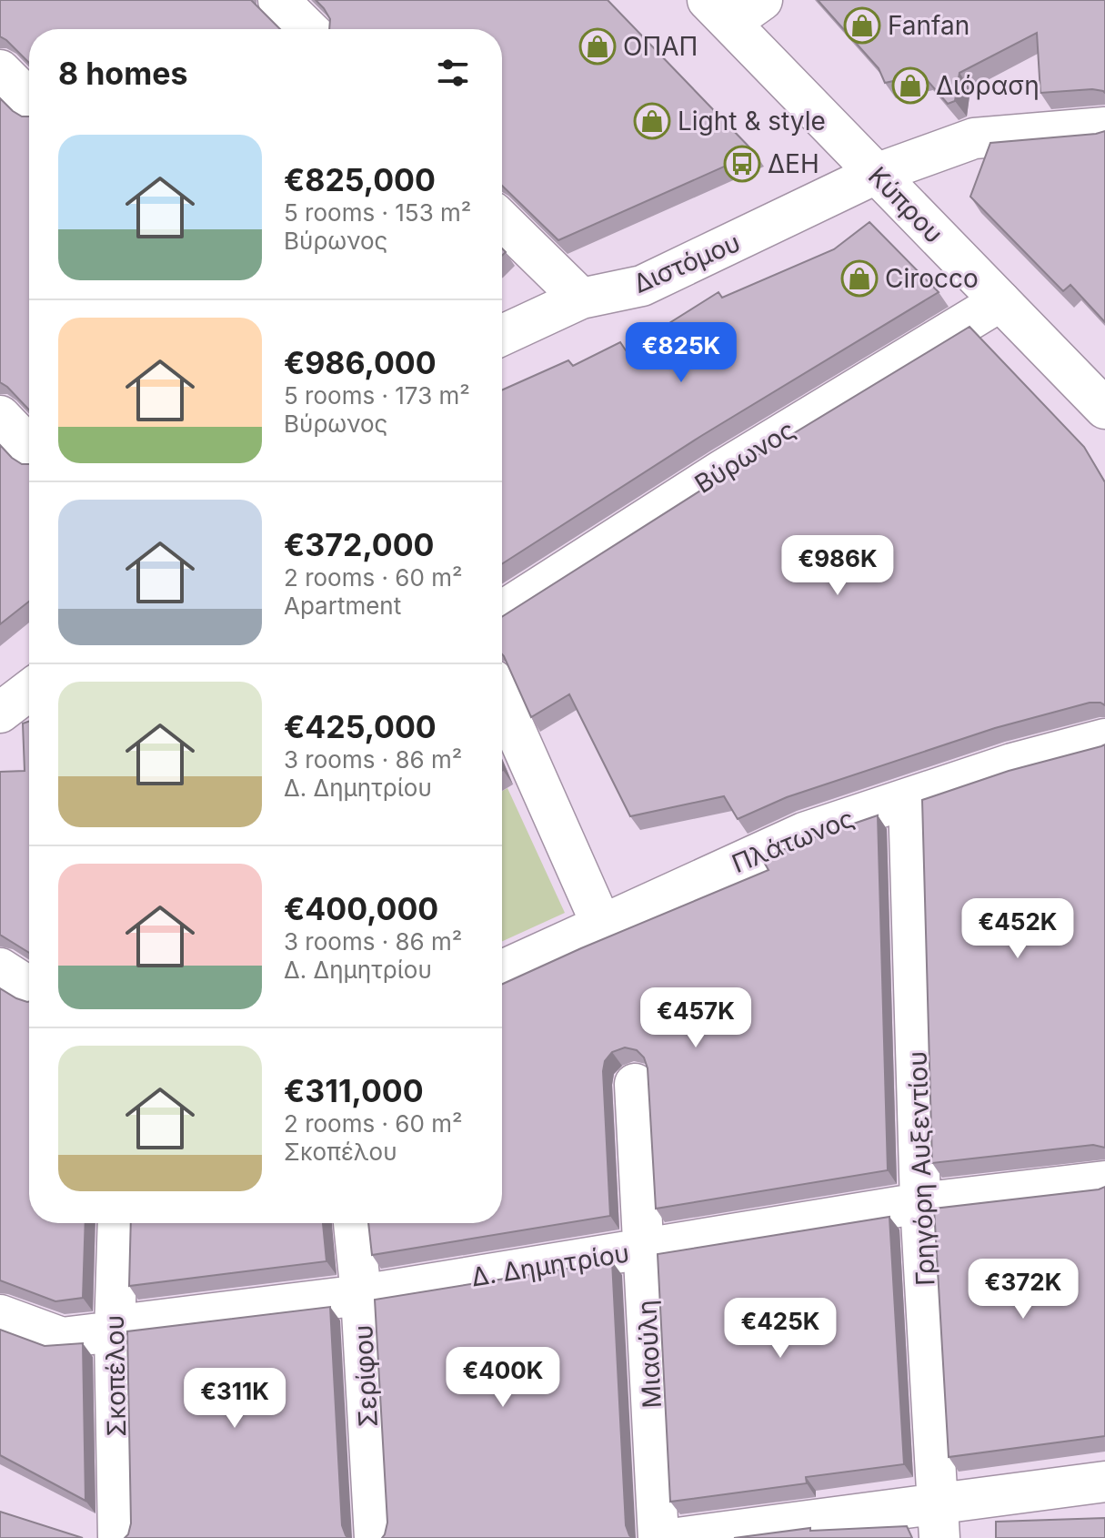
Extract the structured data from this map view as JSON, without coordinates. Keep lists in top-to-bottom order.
{
  "streets": {
    "street": [
      "Κύπρου",
      "Διστόμου",
      "Βύρωνος",
      "Πλάτωνος",
      "Γρηγόρη Αυξεντίου",
      "Δ. Δημητρίου",
      "Μιαούλη",
      "Σκοπέλου",
      "Σερίφου"
    ]
  },
  "crossings": [
    ["Κύπρου", "Διστόμου"],
    ["Κύπρου", "Βύρωνος"],
    ["Πλάτωνος", "Γρηγόρη Αυξεντίου"],
    ["Γρηγόρη Αυξεντίου", "Δ. Δημητρίου"],
    ["Δ. Δημητρίου", "Μιαούλη"],
    ["Δ. Δημητρίου", "Σκοπέλου"],
    ["Δ. Δημητρίου", "Σερίφου"]
  ],
  "places": {
    "shop": [
      "Fanfan",
      "ΟΠΑΠ",
      "Διόραση",
      "Light & style",
      "Cirocco"
    ],
    "bus stop": ["ΔΕΗ"]
  },
  "page": {
    "heading": "8 homes",
    "list": [
      {
        "name": "€825,000",
        "note": "5 rooms · 153 m² · Βύρωνος"
      },
      {
        "name": "€986,000",
        "note": "5 rooms · 173 m² · Βύρωνος"
      },
      {
        "name": "€372,000",
        "note": "2 rooms · 60 m² · Apartment"
      },
      {
        "name": "€425,000",
        "note": "3 rooms · 86 m² · Δ. Δημητρίου"
      },
      {
        "name": "€400,000",
        "note": "3 rooms · 86 m² · Δ. Δημητρίου"
      },
      {
        "name": "€311,000",
        "note": "2 rooms · 60 m² · Σκοπέλου"
      }
    ],
    "price": [
      "€825K",
      "€986K",
      "€452K",
      "€457K",
      "€372K",
      "€425K",
      "€400K",
      "€311K"
    ]
  }
}
